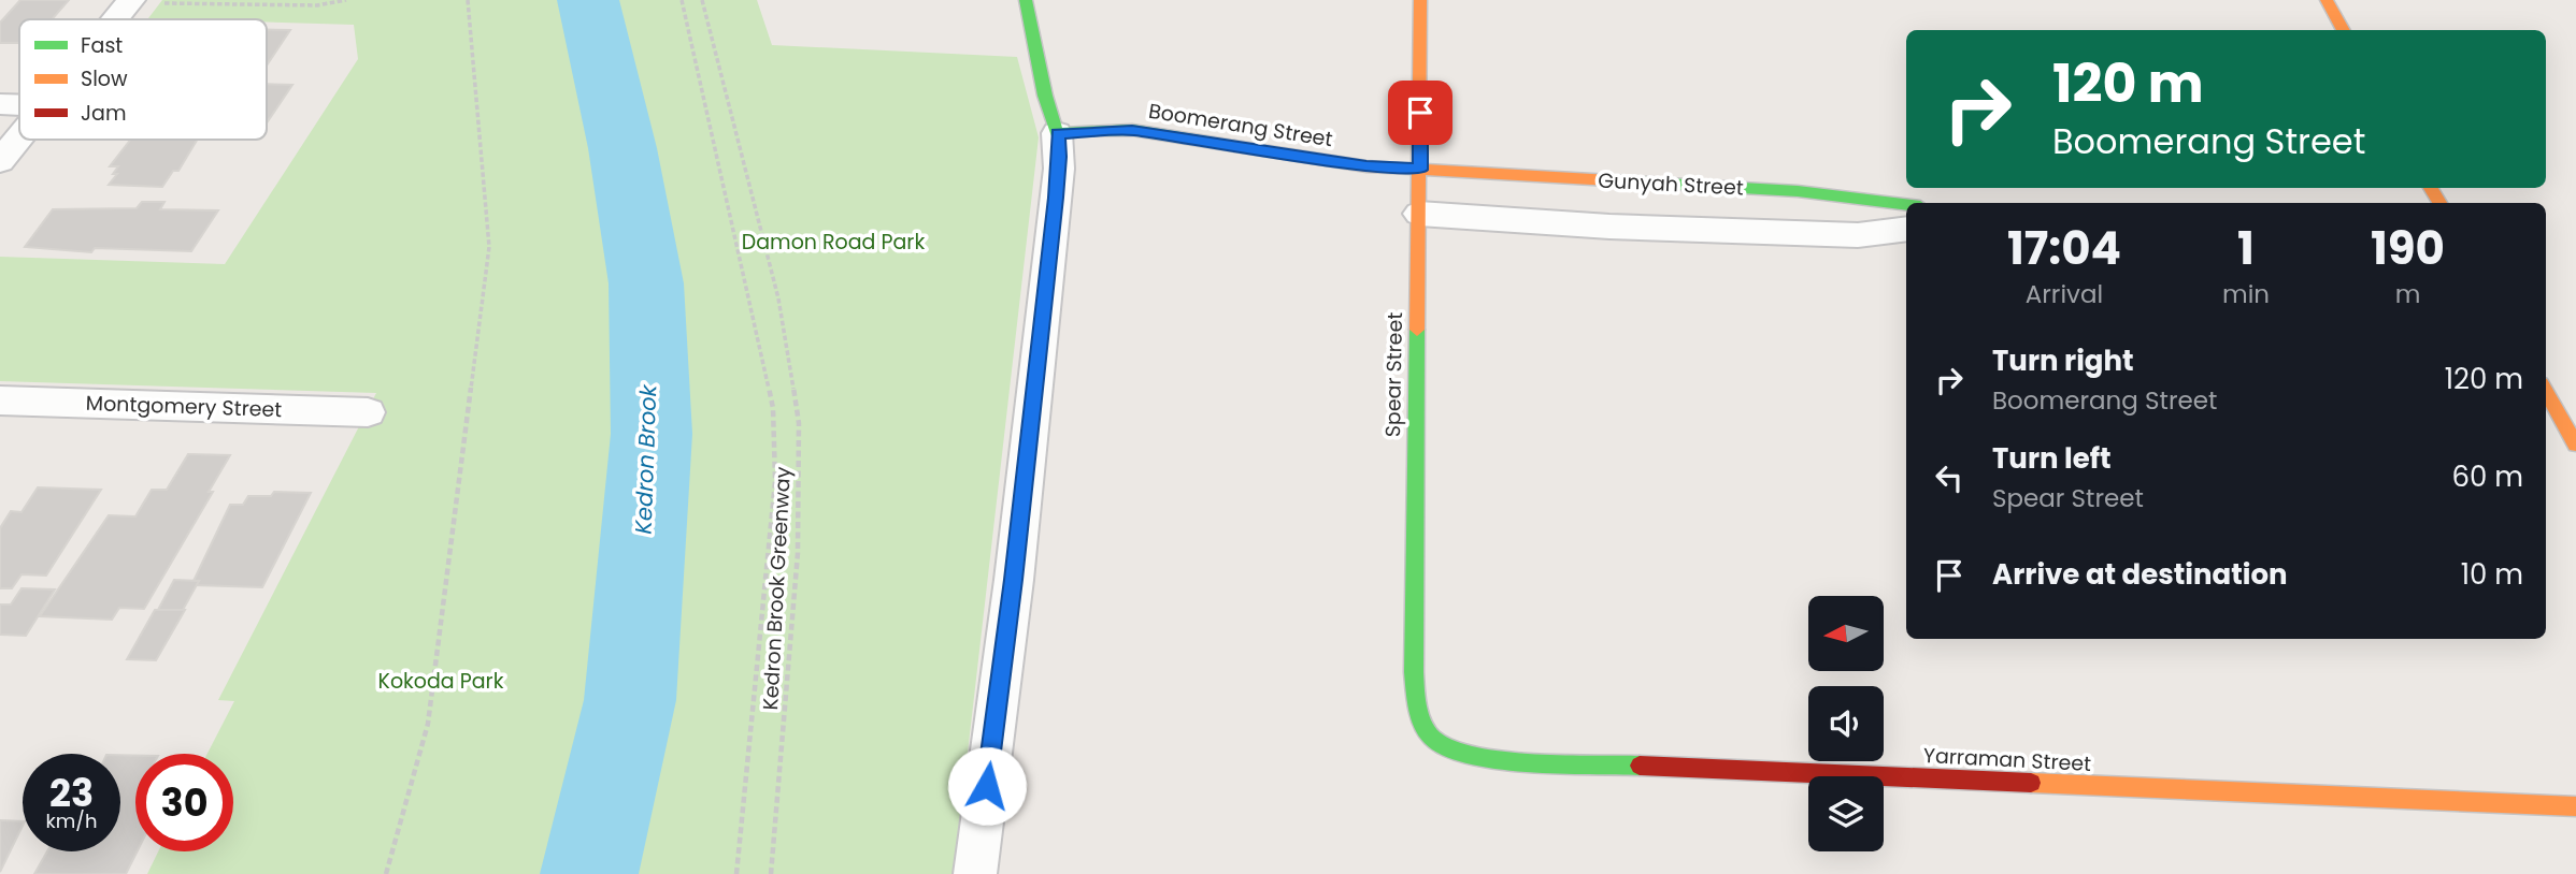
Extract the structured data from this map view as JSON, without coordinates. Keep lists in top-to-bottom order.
{
  "streets": {
    "street": [
      "Boomerang Street",
      "Gunyah Street",
      "Spear Street",
      "Montgomery Street",
      "Yarraman Street"
    ],
    "path": ["Kedron Brook Greenway"]
  },
  "crossings": [
    ["Boomerang Street", "Gunyah Street"],
    ["Boomerang Street", "Spear Street"],
    ["Gunyah Street", "Spear Street"],
    ["Spear Street", "Yarraman Street"]
  ],
  "water": ["Kedron Brook"],
  "parks": ["Damon Road Park", "Kokoda Park"],
  "legend": ["Fast", "Slow", "Jam"],
  "north": "left",
  "page": {
    "turn": ["120 m", "Boomerang Street"],
    "eta": [
      "17:04",
      "Arrival",
      "1",
      "min",
      "190",
      "m"
    ],
    "list": [
      {
        "name": "Turn right",
        "note": "Boomerang Street",
        "value": "120 m"
      },
      {
        "name": "Turn left",
        "note": "Spear Street",
        "value": "60 m"
      },
      {
        "name": "Arrive at destination",
        "value": "10 m"
      }
    ],
    "speed": "23 km/h",
    "limit": "30"
  }
}
